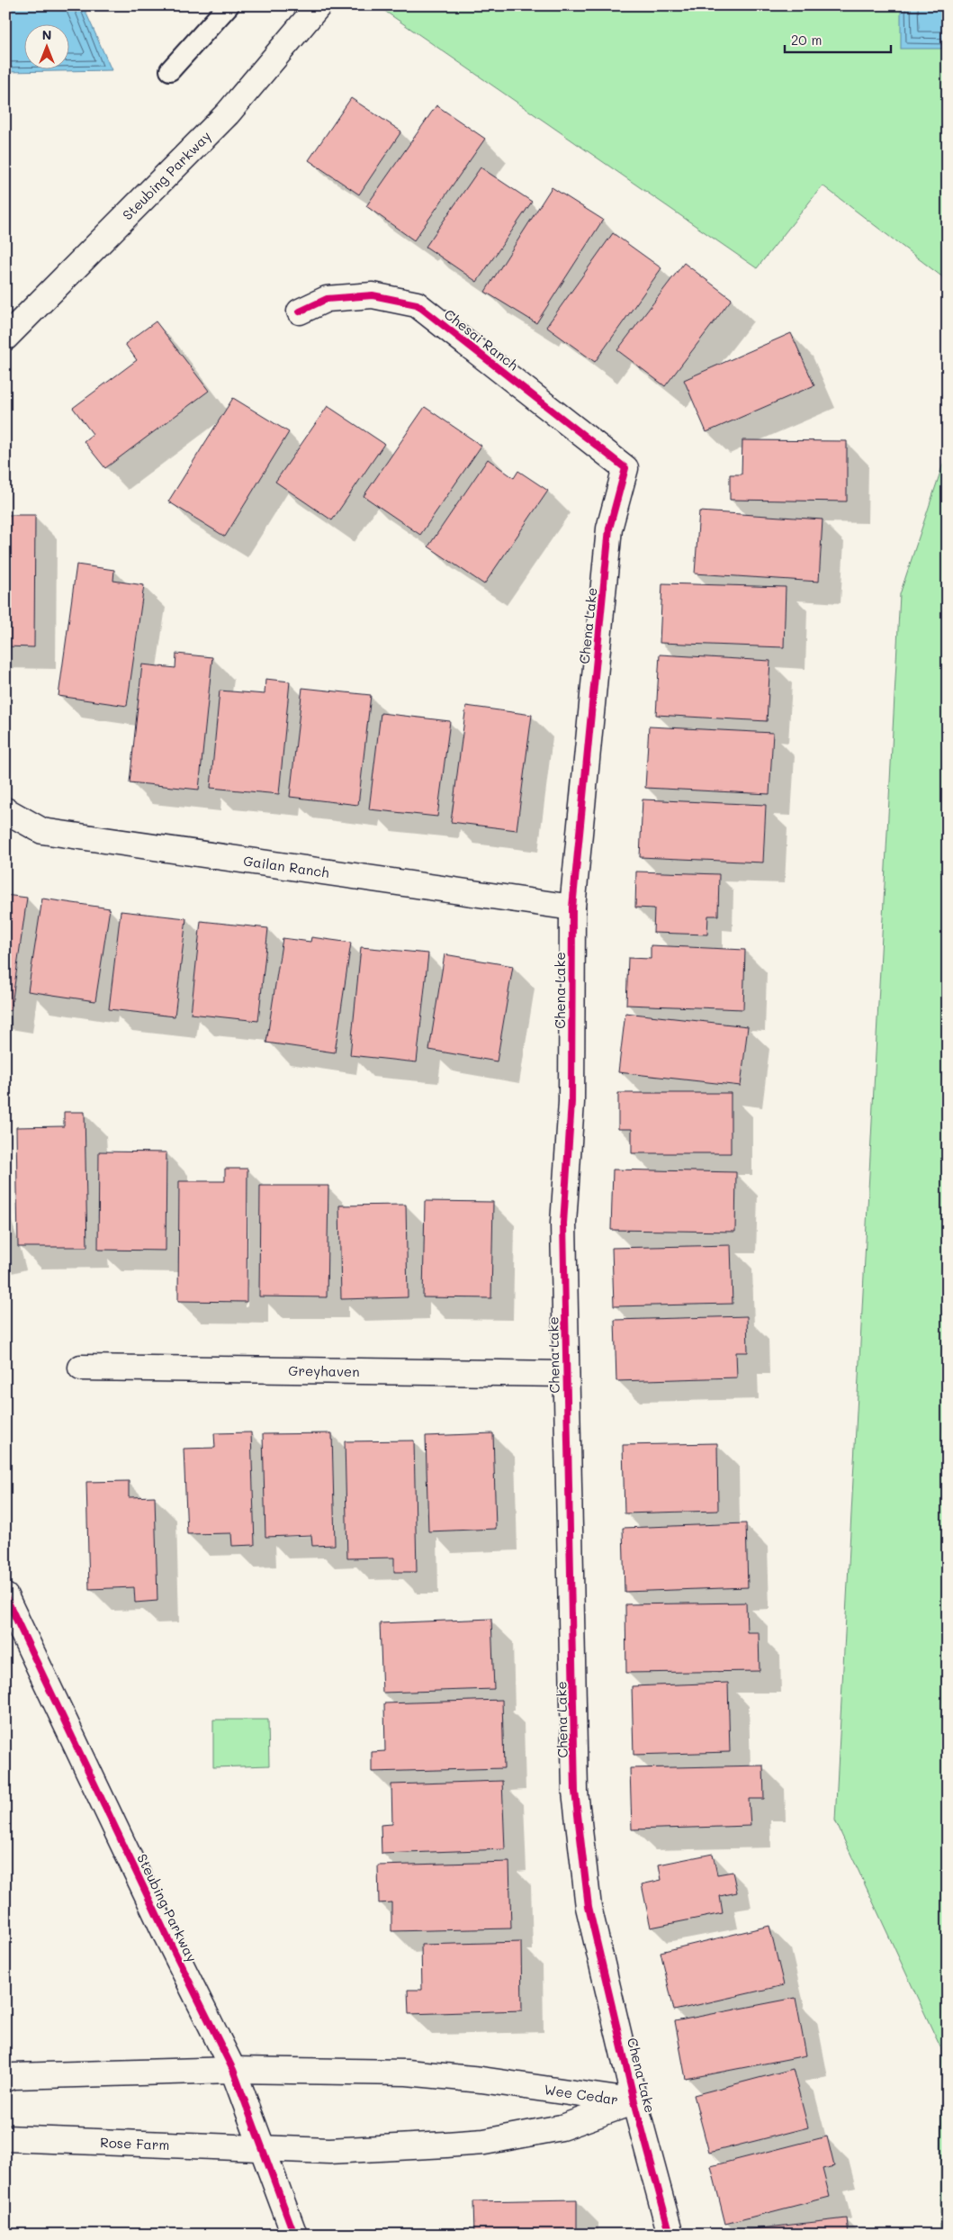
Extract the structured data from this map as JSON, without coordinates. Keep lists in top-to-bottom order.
{
  "streets": {
    "street": [
      "Steubing Parkway",
      "Chesai Ranch",
      "Chena Lake",
      "Gailan Ranch",
      "Greyhaven",
      "Wee Cedar",
      "Rose Farm"
    ]
  },
  "crossings": [
    ["Steubing Parkway", "Wee Cedar"],
    ["Steubing Parkway", "Rose Farm"],
    ["Chesai Ranch", "Chena Lake"],
    ["Chena Lake", "Gailan Ranch"],
    ["Chena Lake", "Greyhaven"],
    ["Chena Lake", "Wee Cedar"],
    ["Wee Cedar", "Rose Farm"]
  ],
  "scale_bar": "20 m",
  "north": "top"
}
